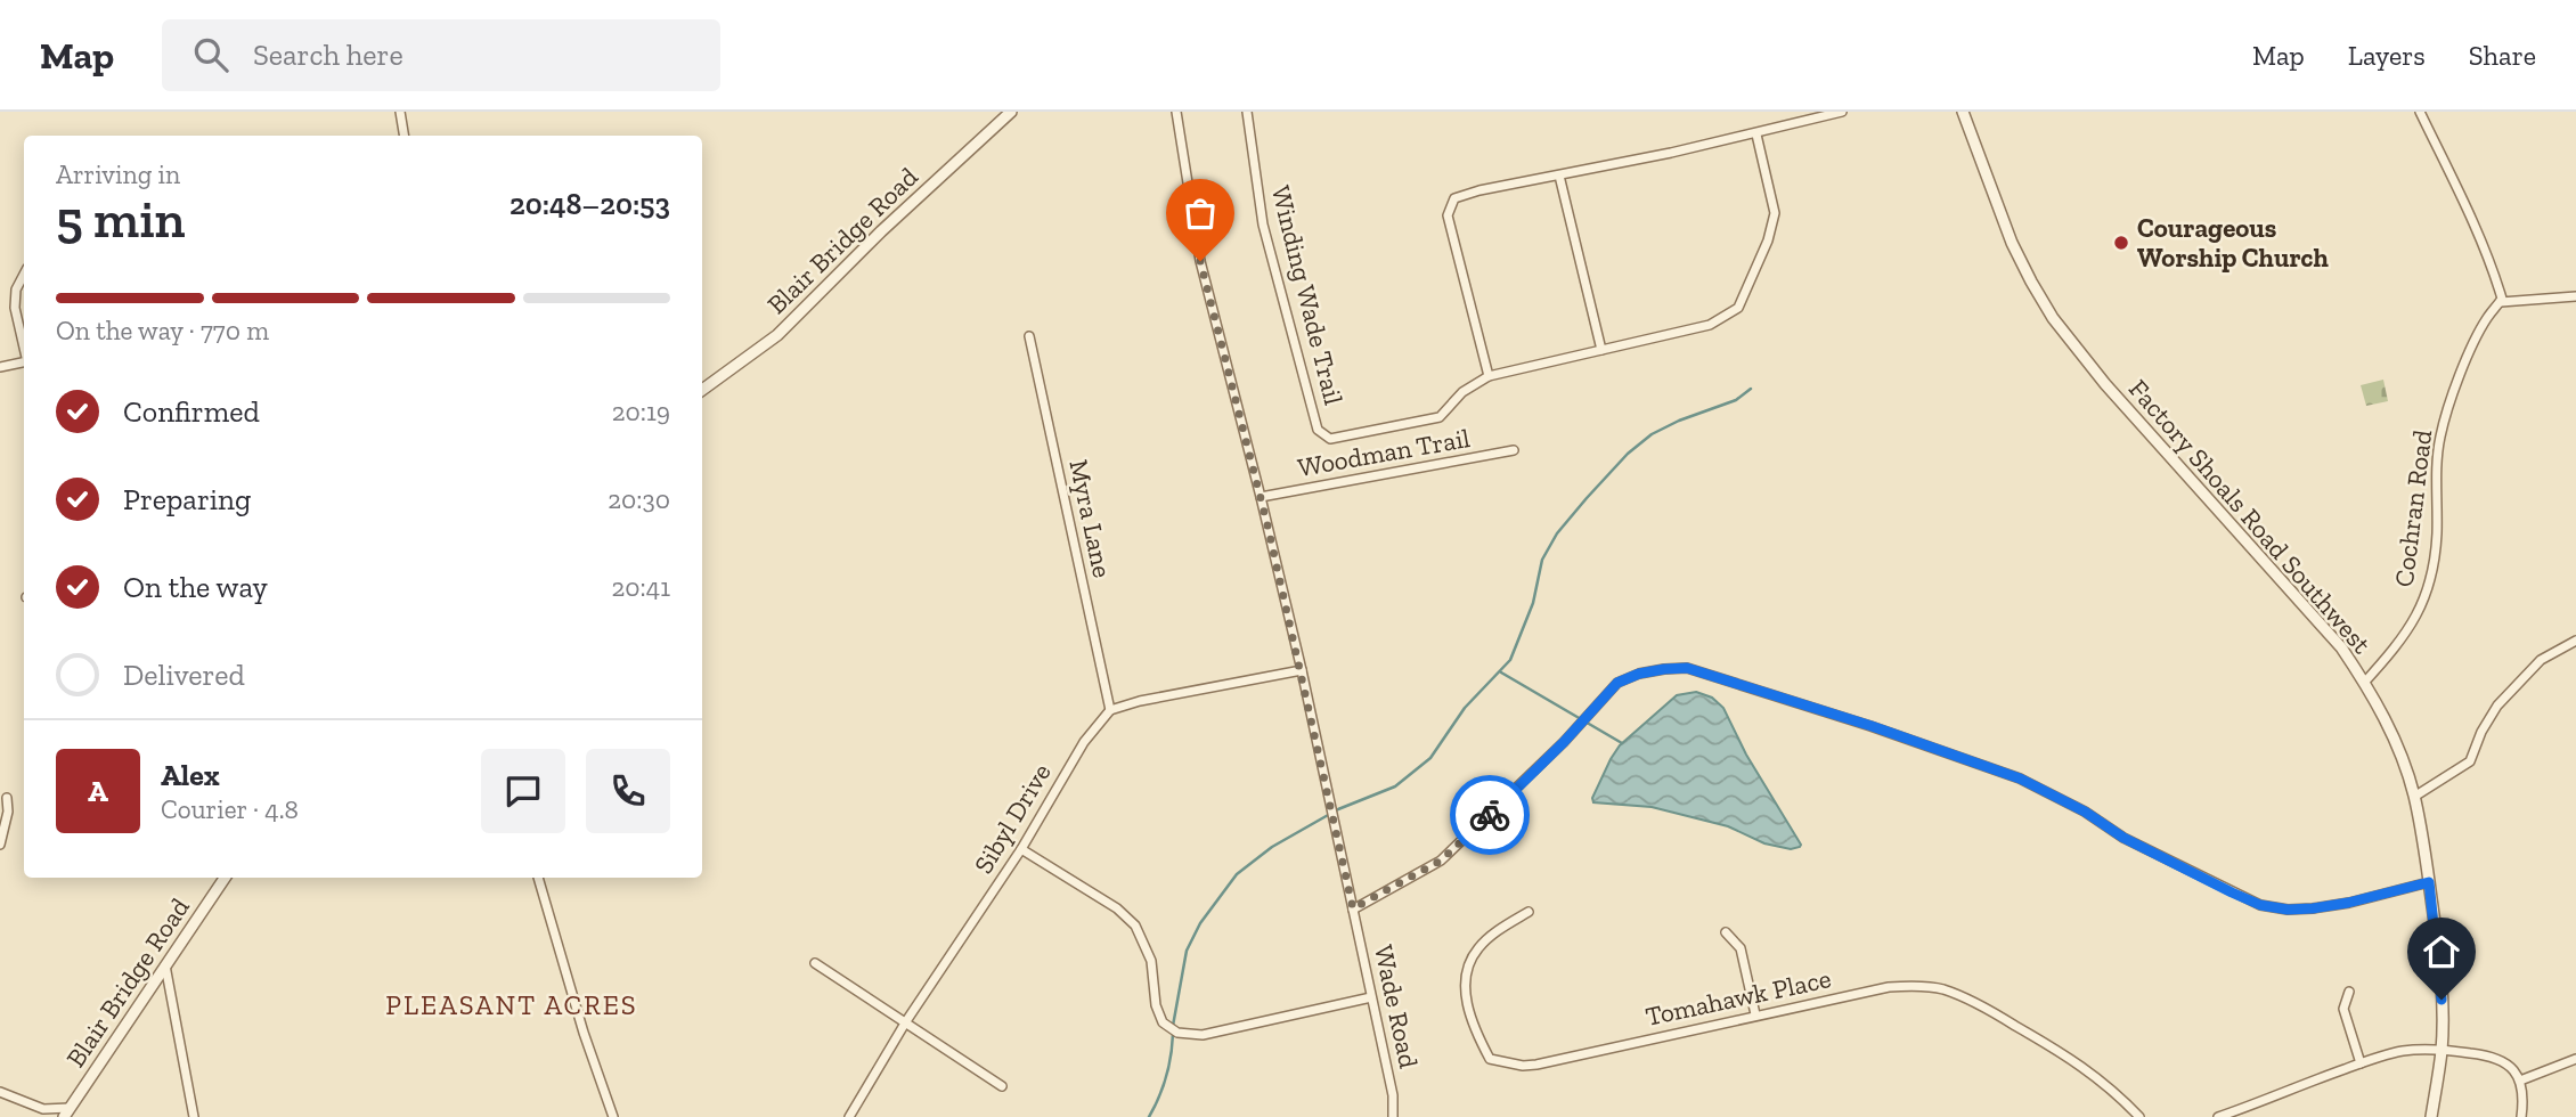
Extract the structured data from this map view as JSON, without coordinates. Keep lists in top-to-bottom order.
{
  "streets": {
    "street": [
      "Blair Bridge Road",
      "Winding Wade Trail",
      "Woodman Trail",
      "Cochran Road",
      "Factory Shoals Road Southwest",
      "Myra Lane",
      "Sibyl Drive",
      "Tomahawk Place",
      "Wade Road"
    ]
  },
  "crossings": [
    ["Woodman Trail", "Wade Road"],
    ["Cochran Road", "Factory Shoals Road Southwest"],
    ["Myra Lane", "Sibyl Drive"]
  ],
  "districts": ["PLEASANT ACRES"],
  "places": ["Courageous Worship Church"],
  "page": {
    "header": "Map",
    "search": "Search here",
    "nav": ["Map", "Layers", "Share"],
    "heading": ["5 min", "Arriving in", "20:48–20:53"],
    "panel": ["Alex", "Courier · 4.8"],
    "bar": "On the way · 770 m",
    "list": [
      ["Confirmed", "20:19"],
      ["Preparing", "20:30"],
      ["On the way", "20:41"],
      "Delivered"
    ],
    "round": "A"
  }
}
